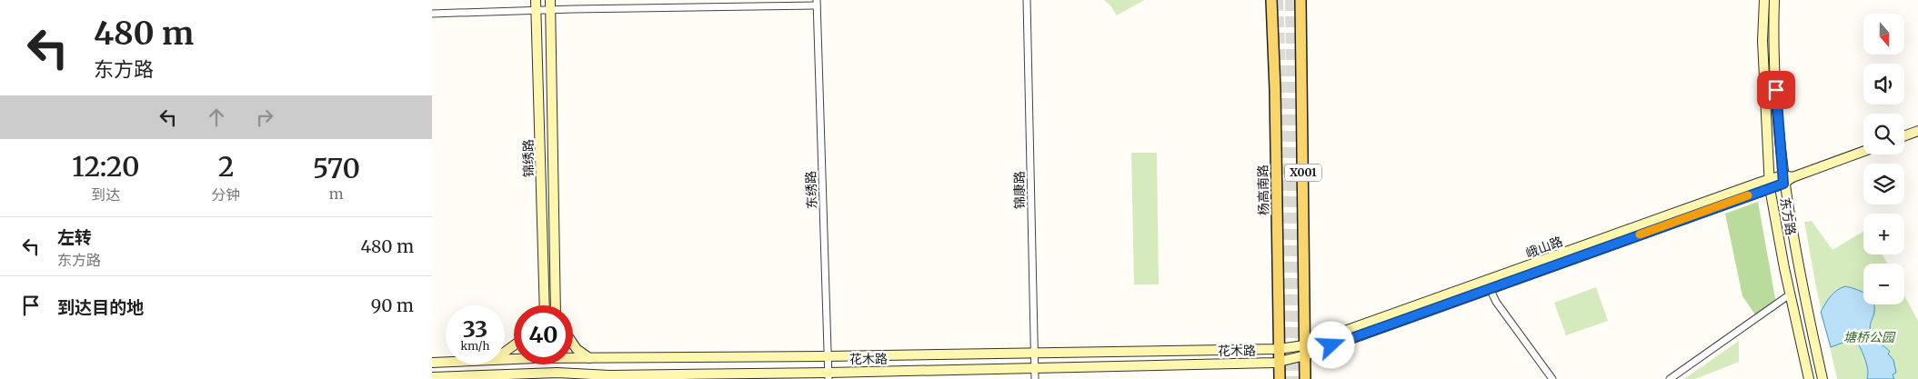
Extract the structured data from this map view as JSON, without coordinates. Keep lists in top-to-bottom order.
{
  "streets": {
    "main road": [
      "锦绣路",
      "X001",
      "杨高南路",
      "东方路",
      "峨山路",
      "花木路"
    ],
    "street": ["东绣路", "锦康路"]
  },
  "crossings": [
    ["X001", "峨山路"],
    ["X001", "花木路"],
    ["东绣路", "花木路"],
    ["锦康路", "花木路"],
    ["杨高南路", "花木路"],
    ["东方路", "峨山路"],
    ["峨山路", "花木路"]
  ],
  "parks": ["塘桥公园"],
  "north": "bottom",
  "page": {
    "turn": ["480 m", "东方路"],
    "map_buttons": ["+", "−"],
    "eta": [
      "12:20",
      "到达",
      "2",
      "分钟",
      "570",
      "m"
    ],
    "list": [
      {
        "name": "左转",
        "note": "东方路",
        "value": "480 m"
      },
      {
        "name": "到达目的地",
        "value": "90 m"
      }
    ],
    "speed": "33 km/h",
    "limit": "40"
  }
}
